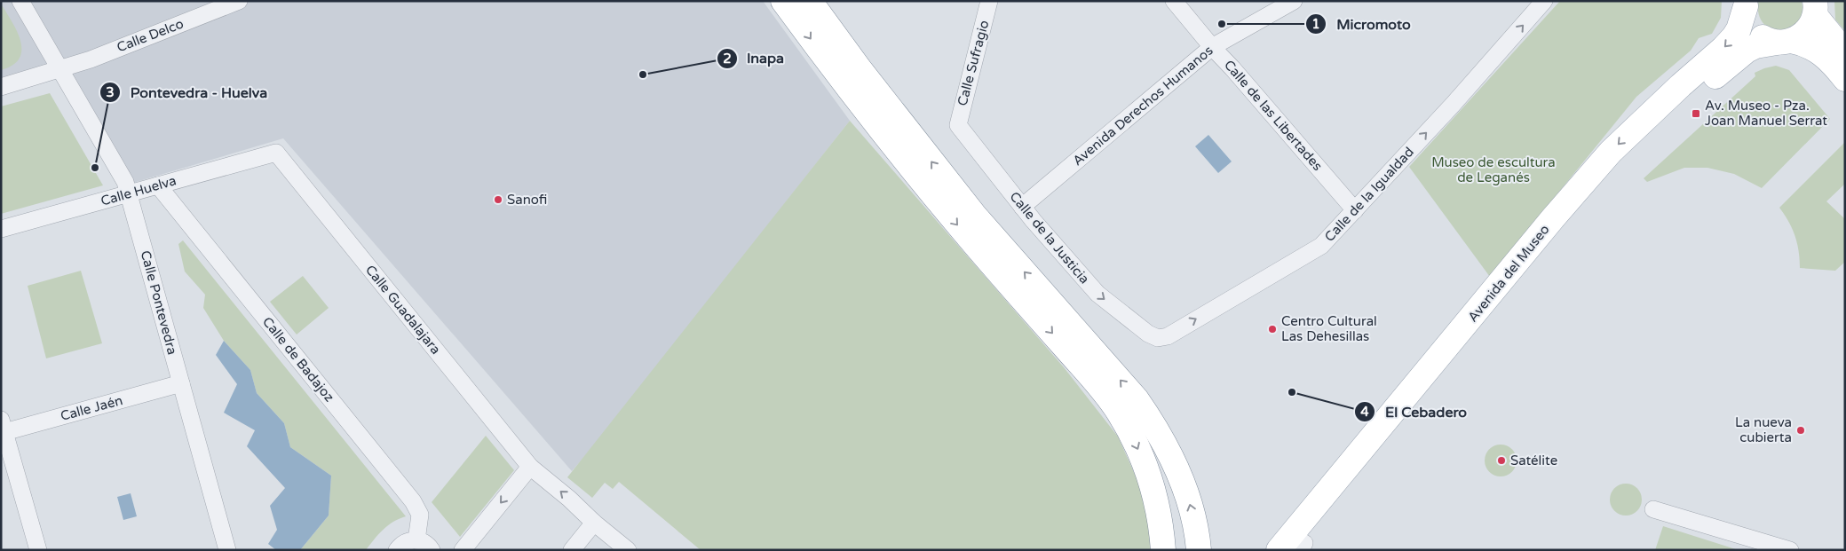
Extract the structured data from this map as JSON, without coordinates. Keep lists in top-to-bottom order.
{
  "streets": {
    "main road": ["Avenida del Museo"],
    "street": [
      "Calle Delco",
      "Calle Sufragio",
      "Avenida Derechos Humanos",
      "Calle de las Libertades",
      "Calle Huelva",
      "Calle de la Igualdad",
      "Calle de la Justicia",
      "Calle Pontevedra",
      "Calle Guadalajara",
      "Calle de Badajoz",
      "Calle Jaén"
    ]
  },
  "crossings": [
    ["Calle Delco", "Calle Pontevedra"],
    ["Calle Sufragio", "Calle de la Justicia"],
    ["Avenida Derechos Humanos", "Calle de las Libertades"],
    ["Avenida Derechos Humanos", "Calle de la Justicia"],
    ["Calle de las Libertades", "Calle de la Igualdad"],
    ["Calle Huelva", "Calle Pontevedra"],
    ["Calle Huelva", "Calle Guadalajara"],
    ["Calle Huelva", "Calle de Badajoz"],
    ["Calle de la Igualdad", "Calle de la Justicia"],
    ["Calle Pontevedra", "Calle Jaén"]
  ],
  "one_way": ["Calle de la Igualdad", "Calle de la Justicia"],
  "parks": ["Museo de escultura de Leganés"],
  "places": {
    "other": [
      "Micromoto",
      "Inapa",
      "Pontevedra - Huelva",
      "Sanofi",
      "Centro Cultural Las Dehesillas",
      "El Cebadero",
      "La nueva cubierta",
      "Satélite"
    ],
    "transit": ["Av. Museo - Pza. Joan Manuel Serrat"]
  }
}
